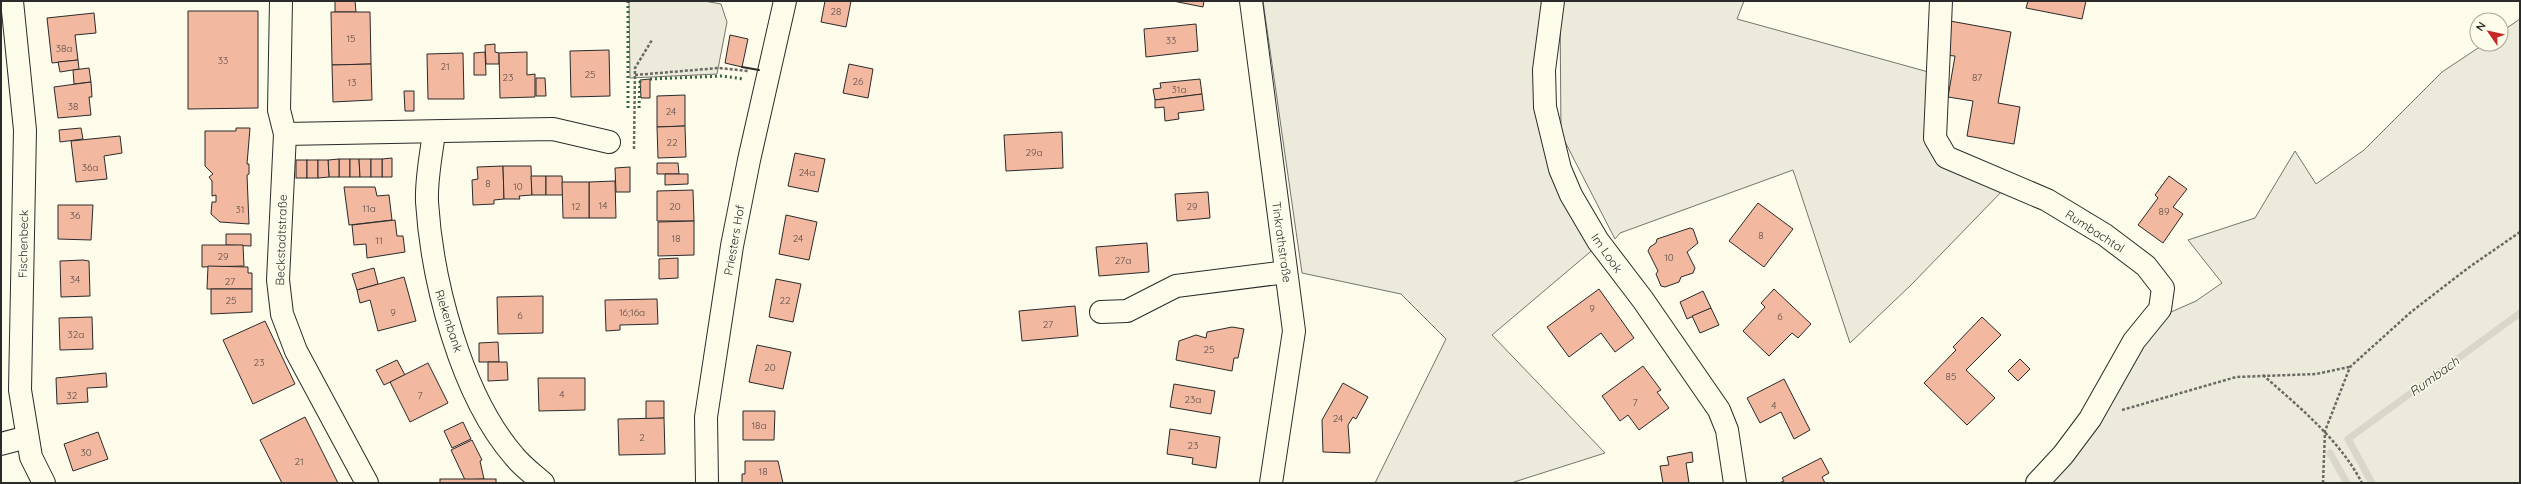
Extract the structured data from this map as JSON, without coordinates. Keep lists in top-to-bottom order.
{
  "streets": {
    "street": [
      "Rumbachtal",
      "Beckstadtstraße",
      "Priesters Hof",
      "Tinkrathstraße",
      "Fischenbeck",
      "Im Look",
      "Riekenbank"
    ]
  },
  "water": ["Rumbach"],
  "house_numbers": [
    "28",
    "15",
    "33",
    "38a",
    "33",
    "21",
    "25",
    "23",
    "87",
    "26",
    "13",
    "31a",
    "38",
    "24",
    "22",
    "29a",
    "36a",
    "24a",
    "8",
    "10",
    "14",
    "12",
    "20",
    "29",
    "11a",
    "31",
    "89",
    "36",
    "8",
    "18",
    "24",
    "11",
    "29",
    "10",
    "27a",
    "34",
    "27",
    "25",
    "22",
    "9",
    "9",
    "16;16a",
    "6",
    "6",
    "27",
    "32a",
    "25",
    "23",
    "20",
    "85",
    "4",
    "32",
    "7",
    "23a",
    "7",
    "4",
    "24",
    "18a",
    "2",
    "23",
    "30",
    "21",
    "18"
  ],
  "north": "top left"
}
